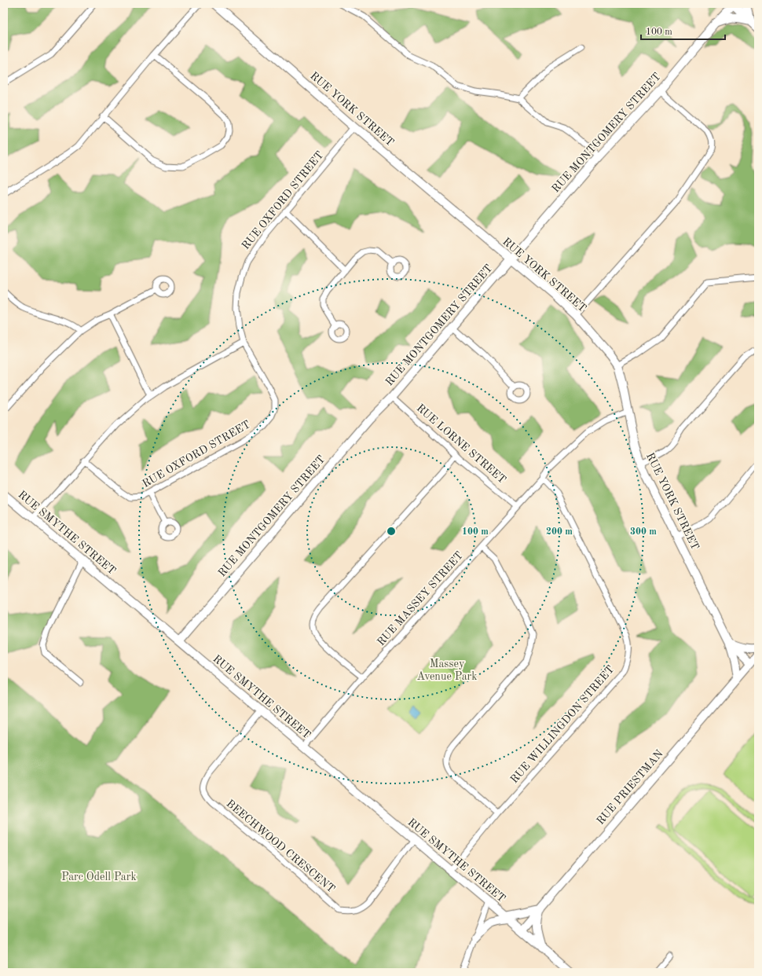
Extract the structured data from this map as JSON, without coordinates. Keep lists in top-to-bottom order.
{
  "streets": {
    "street": [
      "RUE YORK STREET",
      "RUE MONTGOMERY STREET",
      "RUE OXFORD STREET",
      "RUE LORNE STREET",
      "RUE SMYTHE STREET",
      "RUE MASSEY STREET",
      "RUE WILLINGDON STREET",
      "RUE PRIESTMAN",
      "BEECHWOOD CRESCENT"
    ]
  },
  "crossings": [
    ["RUE YORK STREET", "RUE MONTGOMERY STREET"],
    ["RUE YORK STREET", "RUE OXFORD STREET"],
    ["RUE YORK STREET", "RUE MASSEY STREET"],
    ["RUE YORK STREET", "RUE PRIESTMAN"],
    ["RUE MONTGOMERY STREET", "RUE LORNE STREET"],
    ["RUE MONTGOMERY STREET", "RUE SMYTHE STREET"],
    ["RUE LORNE STREET", "RUE MASSEY STREET"],
    ["RUE SMYTHE STREET", "RUE MASSEY STREET"],
    ["RUE SMYTHE STREET", "RUE WILLINGDON STREET"],
    ["RUE SMYTHE STREET", "RUE PRIESTMAN"],
    ["RUE SMYTHE STREET", "BEECHWOOD CRESCENT"],
    ["RUE MASSEY STREET", "RUE WILLINGDON STREET"]
  ],
  "parks": ["Massey Avenue Park", "Parc Odell Park"],
  "scale_bar": "100 m",
  "rings": ["100 m", "200 m", "300 m"]
}
